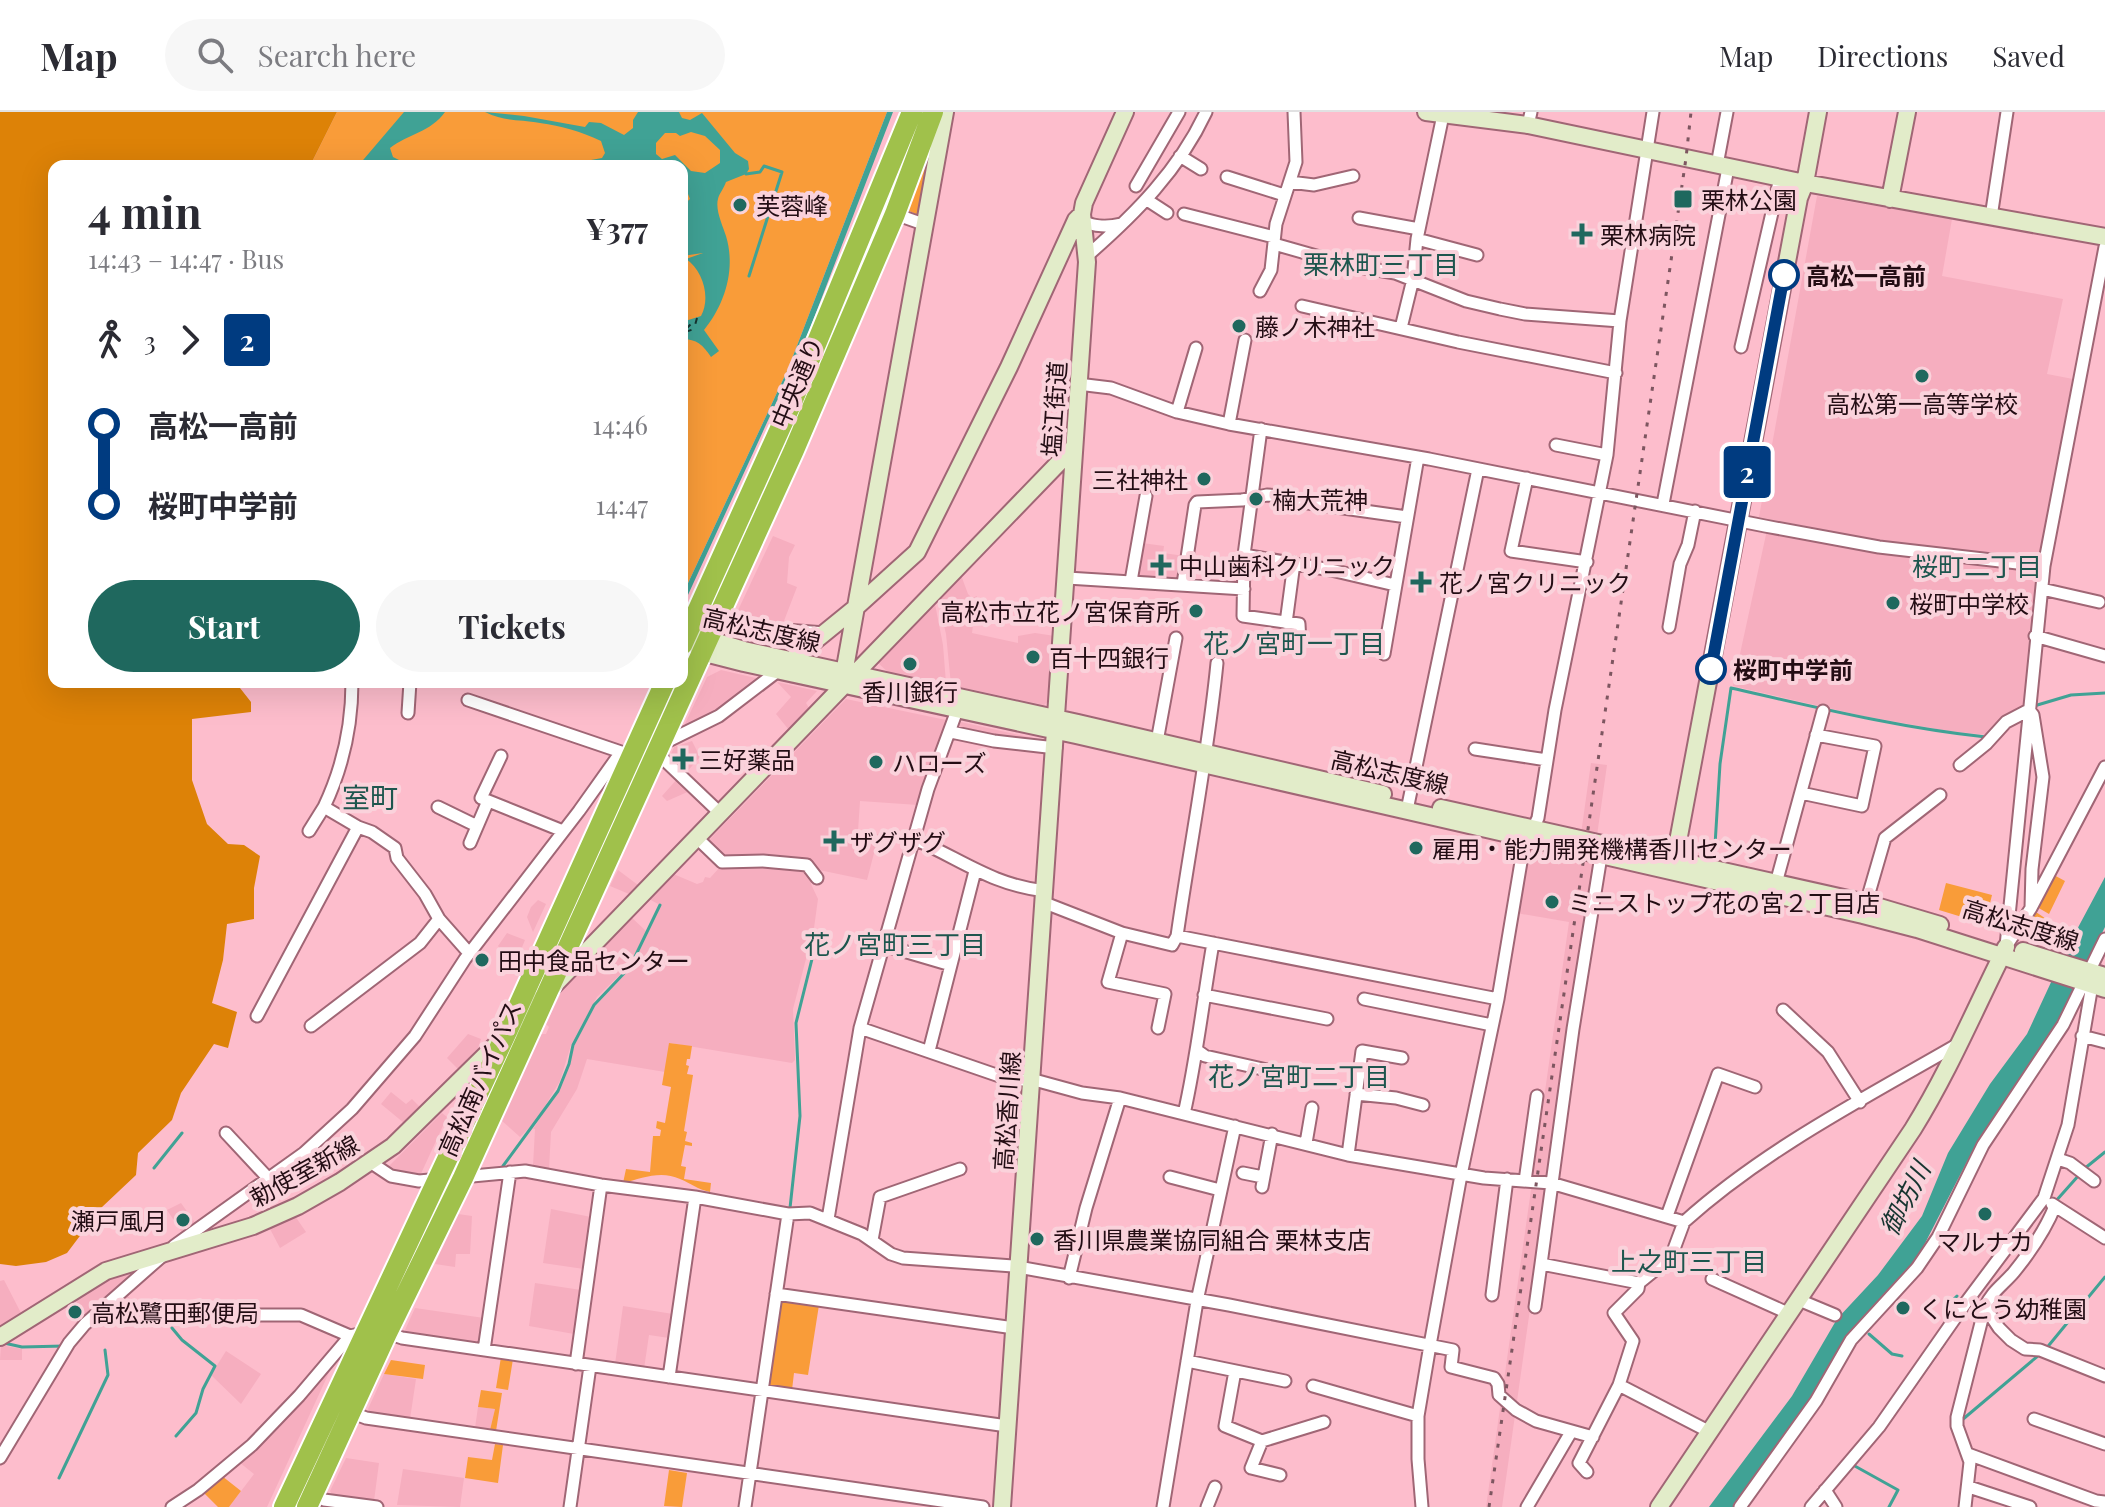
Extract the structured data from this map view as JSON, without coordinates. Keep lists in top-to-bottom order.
{
  "streets": {
    "highway": ["中央通り", "高松南バイパス"],
    "main road": [
      "塩江街道",
      "高松志度線",
      "高松香川線",
      "勅使室新線"
    ]
  },
  "crossings": [
    ["中央通り", "高松志度線"],
    ["塩江街道", "高松志度線"],
    ["塩江街道", "高松香川線"],
    ["塩江街道", "勅使室新線"],
    ["高松志度線", "高松香川線"],
    ["高松志度線", "勅使室新線"],
    ["高松南バイパス", "勅使室新線"]
  ],
  "districts": [
    "栗林町三丁目",
    "桜町二丁目",
    "花ノ宮町一丁目",
    "室町",
    "花ノ宮町三丁目",
    "花ノ宮町二丁目",
    "上之町三丁目"
  ],
  "water": ["御坊川"],
  "places": {
    "transit": ["栗林公園"],
    "other": [
      "芙蓉峰",
      "高松一高前",
      "藤ノ木神社",
      "高松第一高等学校",
      "三社神社",
      "楠大荒神",
      "桜町中学校",
      "高松市立花ノ宮保育所",
      "百十四銀行",
      "香川銀行",
      "桜町中学前",
      "ハローズ",
      "雇用・能力開発機構香川センター",
      "ミニストップ花の宮２丁目店",
      "田中食品センター",
      "マルナカ",
      "瀬戸風月",
      "香川県農業協同組合 栗林支店",
      "くにとう幼稚園",
      "高松鷺田郵便局"
    ],
    "health": [
      "栗林病院",
      "中山歯科クリニック",
      "花ノ宮クリニック",
      "三好薬品",
      "ザグザグ"
    ]
  },
  "lines": ["bus line 2"],
  "page": {
    "header": "Map",
    "search": "Search here",
    "nav": ["Map", "Directions", "Saved"],
    "on_map": "2",
    "heading": ["4 min", "14:43 – 14:47 · Bus", "¥377"],
    "legs": ["3", "2"],
    "list": [
      {
        "name": "高松一高前",
        "value": "14:46"
      },
      {
        "name": "桜町中学前",
        "value": "14:47"
      }
    ],
    "buttons": ["Start", "Tickets"]
  }
}
